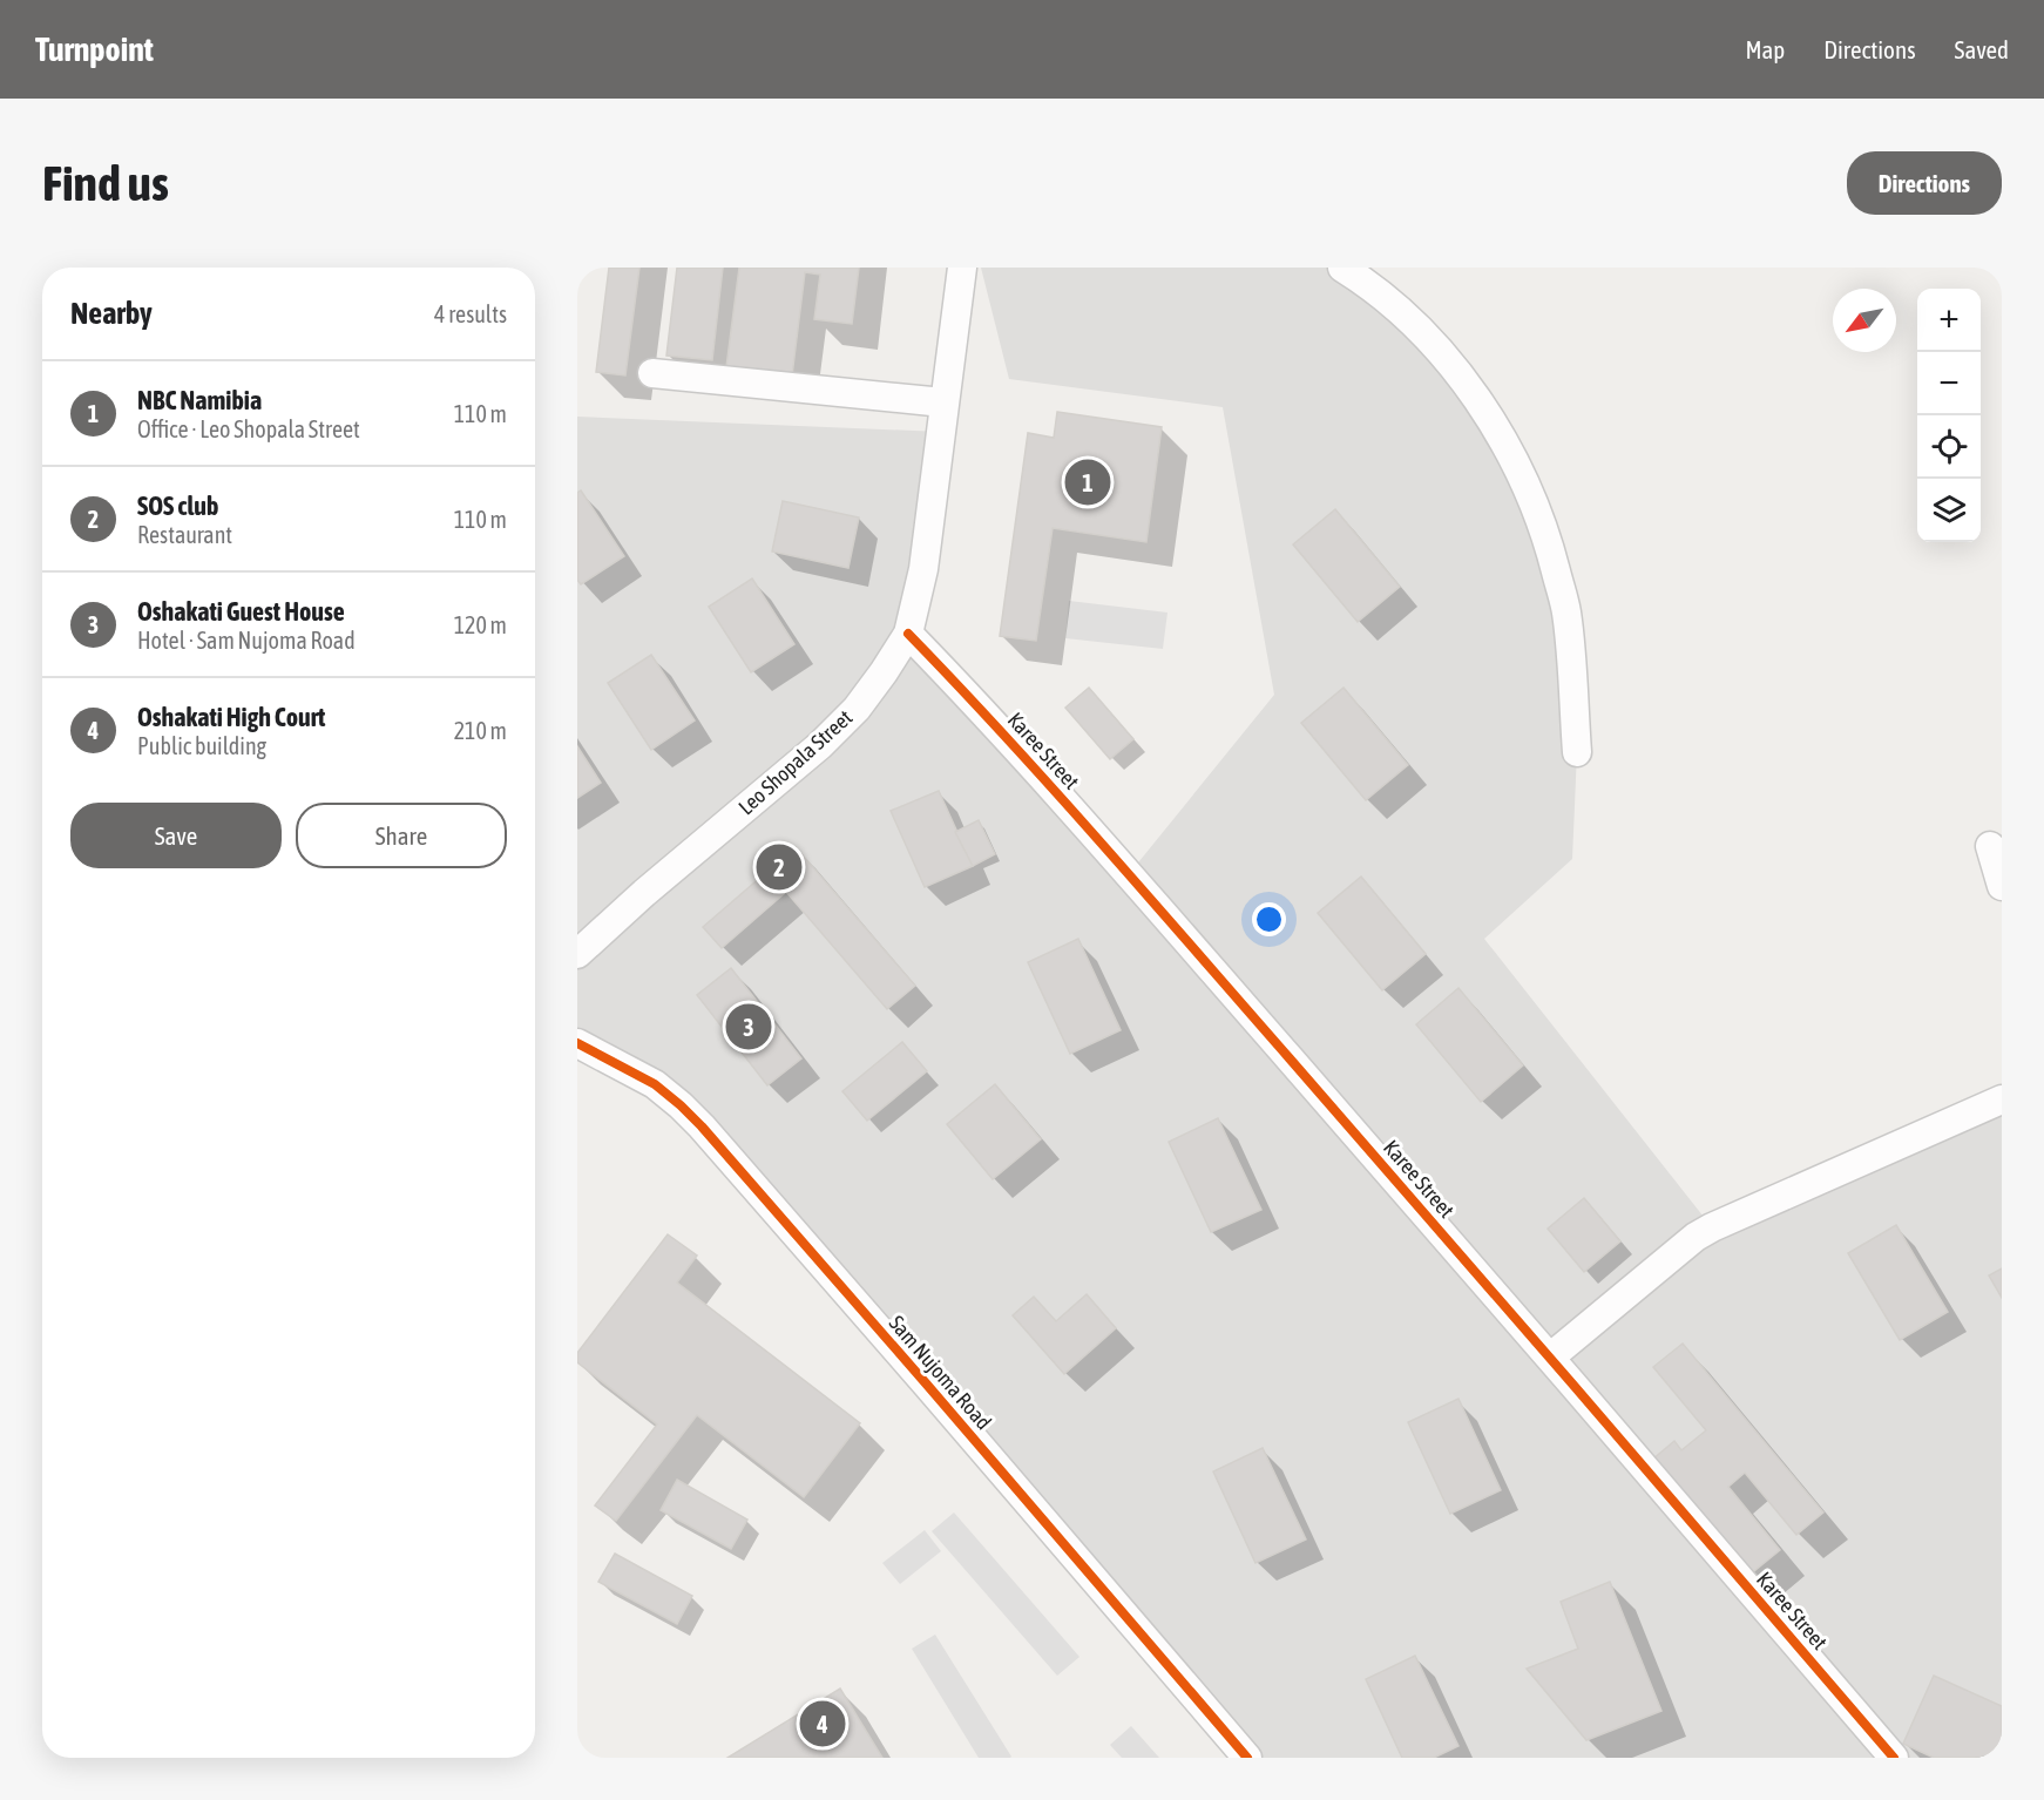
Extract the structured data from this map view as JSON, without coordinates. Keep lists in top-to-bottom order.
{
  "streets": {
    "street": ["Karee Street", "Leo Shopala Street", "Sam Nujoma Road"]
  },
  "crossings": [
    ["Karee Street", "Leo Shopala Street"]
  ],
  "north": "bottom left",
  "page": {
    "header": "Turnpoint",
    "nav": ["Map", "Directions", "Saved"],
    "buttons": [
      "Directions",
      ["Save", "Share"]
    ],
    "title": "Find us",
    "heading": ["Nearby", "4 results"],
    "map_buttons": ["+", "−"],
    "list": [
      {
        "mark": "1",
        "name": "NBC Namibia",
        "note": "Office · Leo Shopala Street",
        "value": "110 m"
      },
      {
        "mark": "2",
        "name": "SOS club",
        "note": "Restaurant",
        "value": "110 m"
      },
      {
        "mark": "3",
        "name": "Oshakati Guest House",
        "note": "Hotel · Sam Nujoma Road",
        "value": "120 m"
      },
      {
        "mark": "4",
        "name": "Oshakati High Court",
        "note": "Public building",
        "value": "210 m"
      }
    ],
    "pins": [
      "1",
      "2",
      "3",
      "4"
    ]
  }
}
